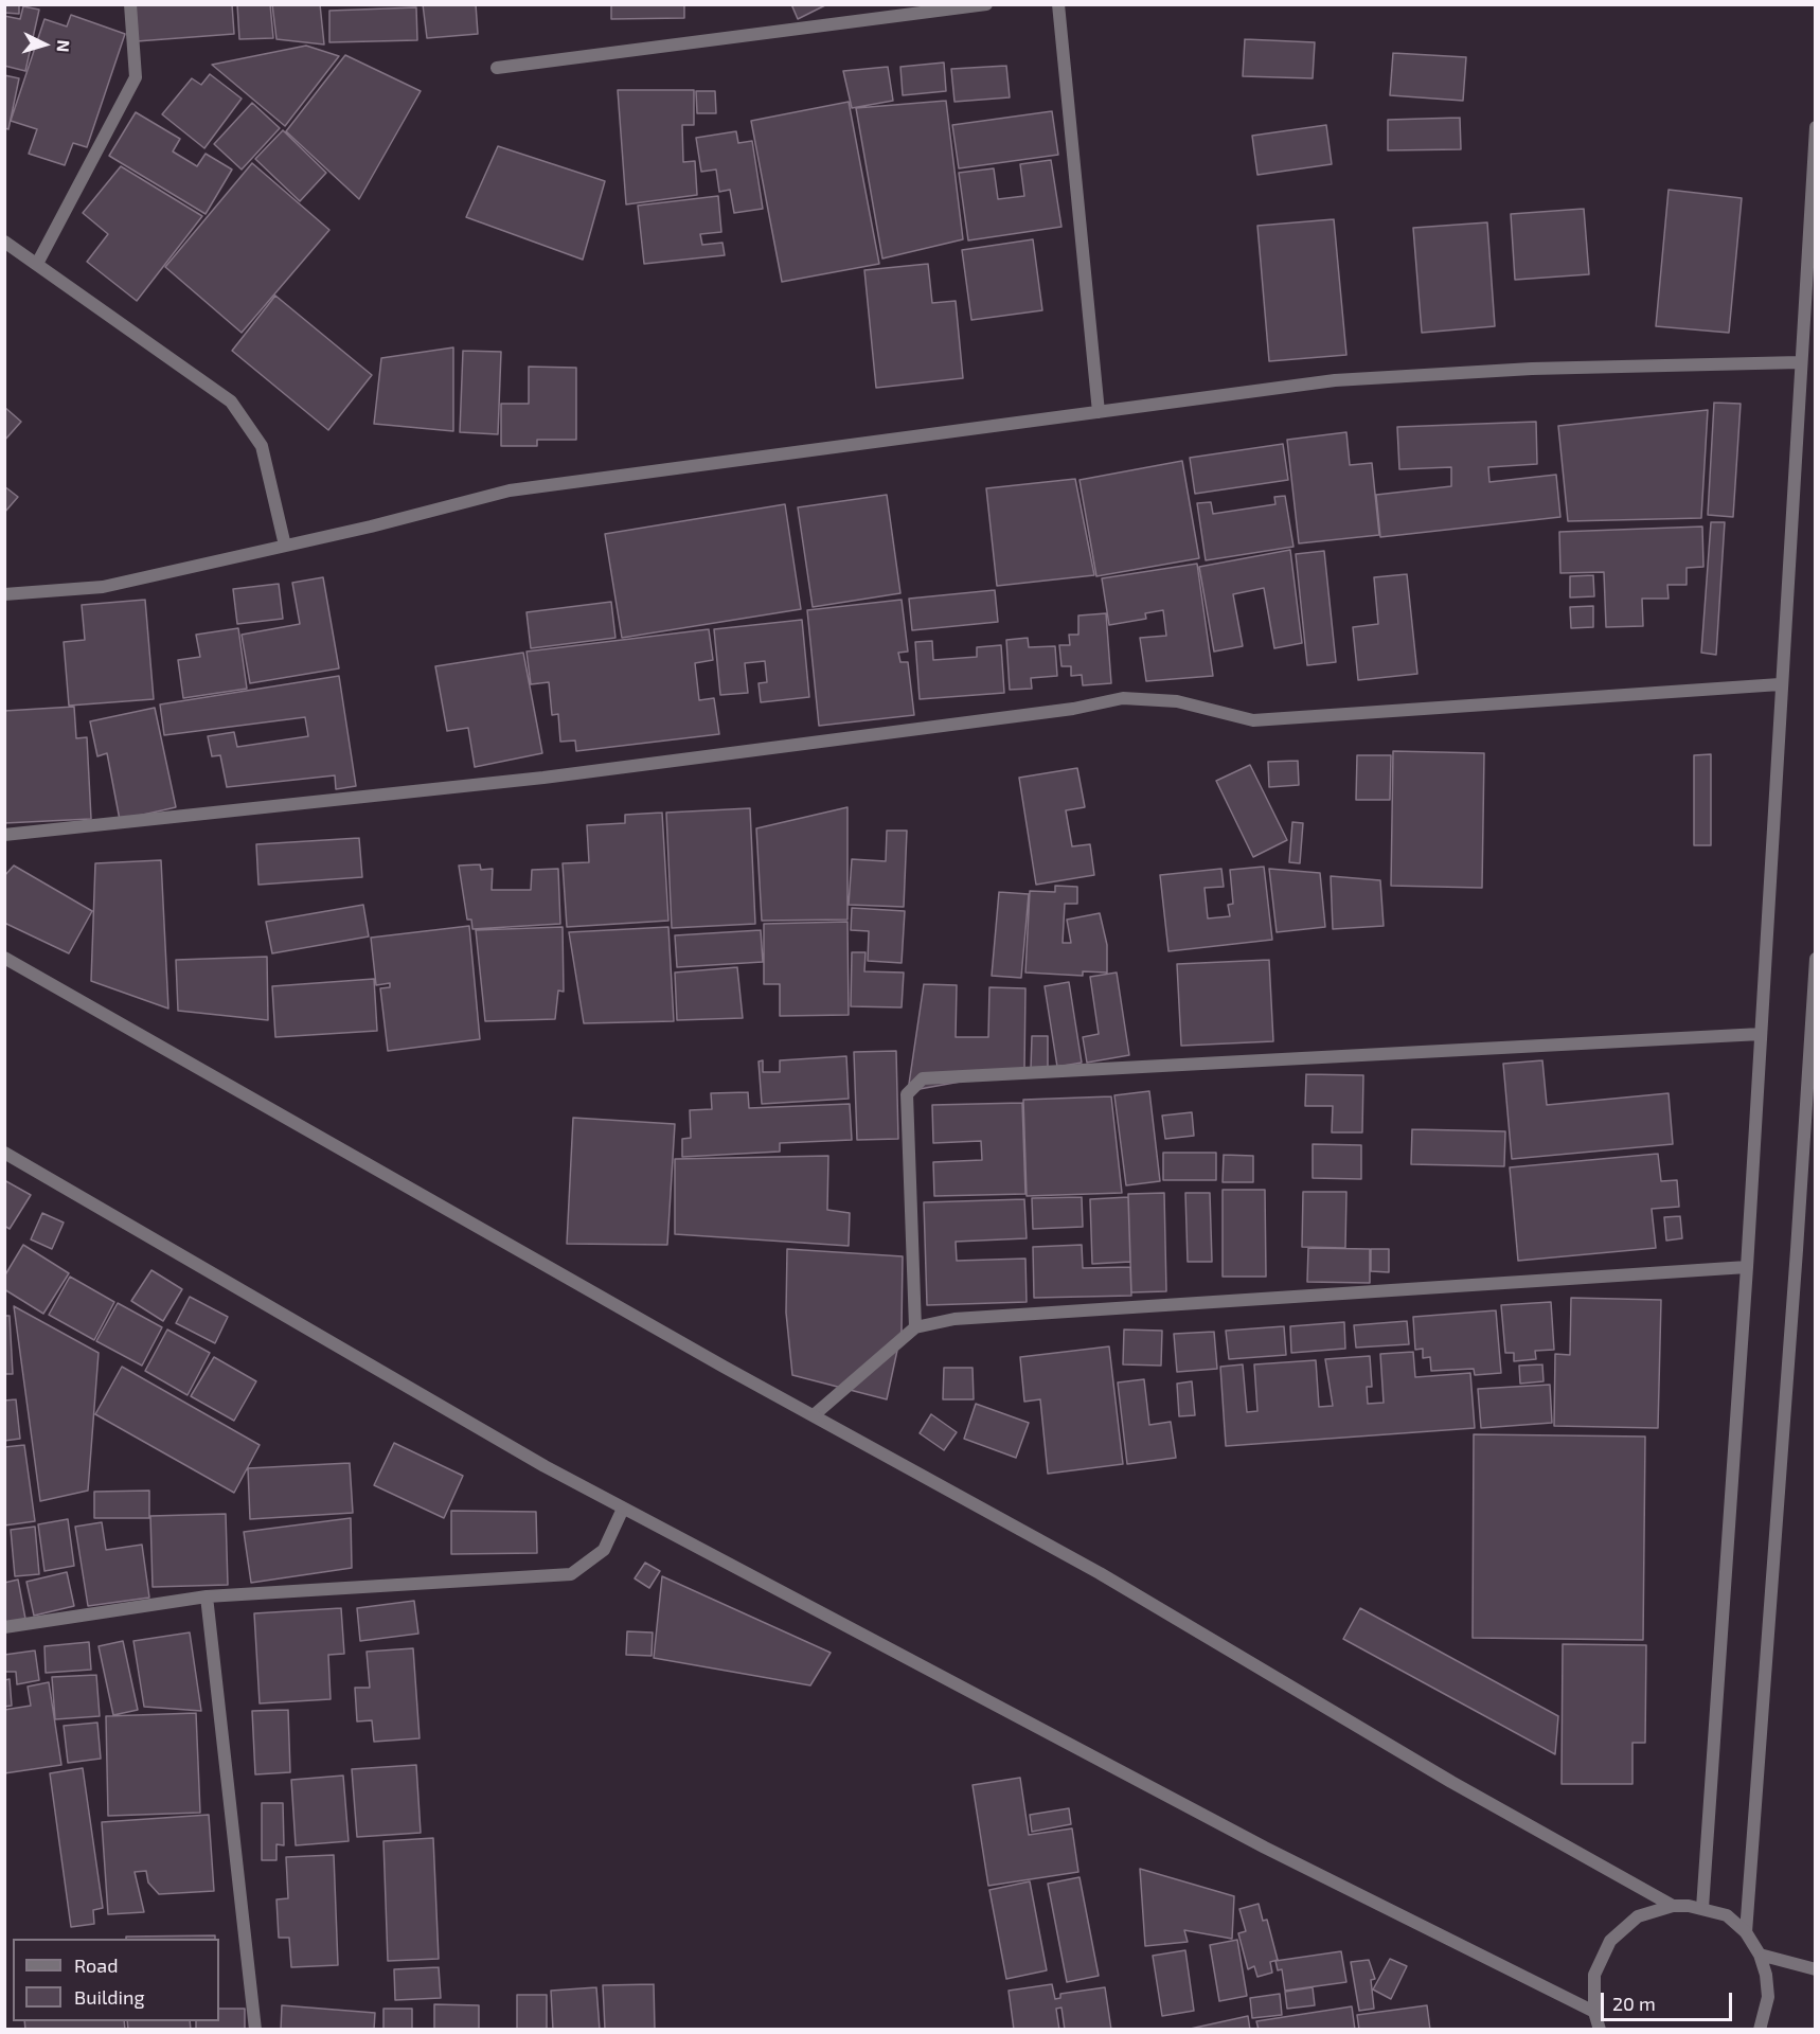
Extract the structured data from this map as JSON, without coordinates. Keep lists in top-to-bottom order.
{
  "legend": ["Road", "Building"],
  "scale_bar": "20 m",
  "north": "right"
}
